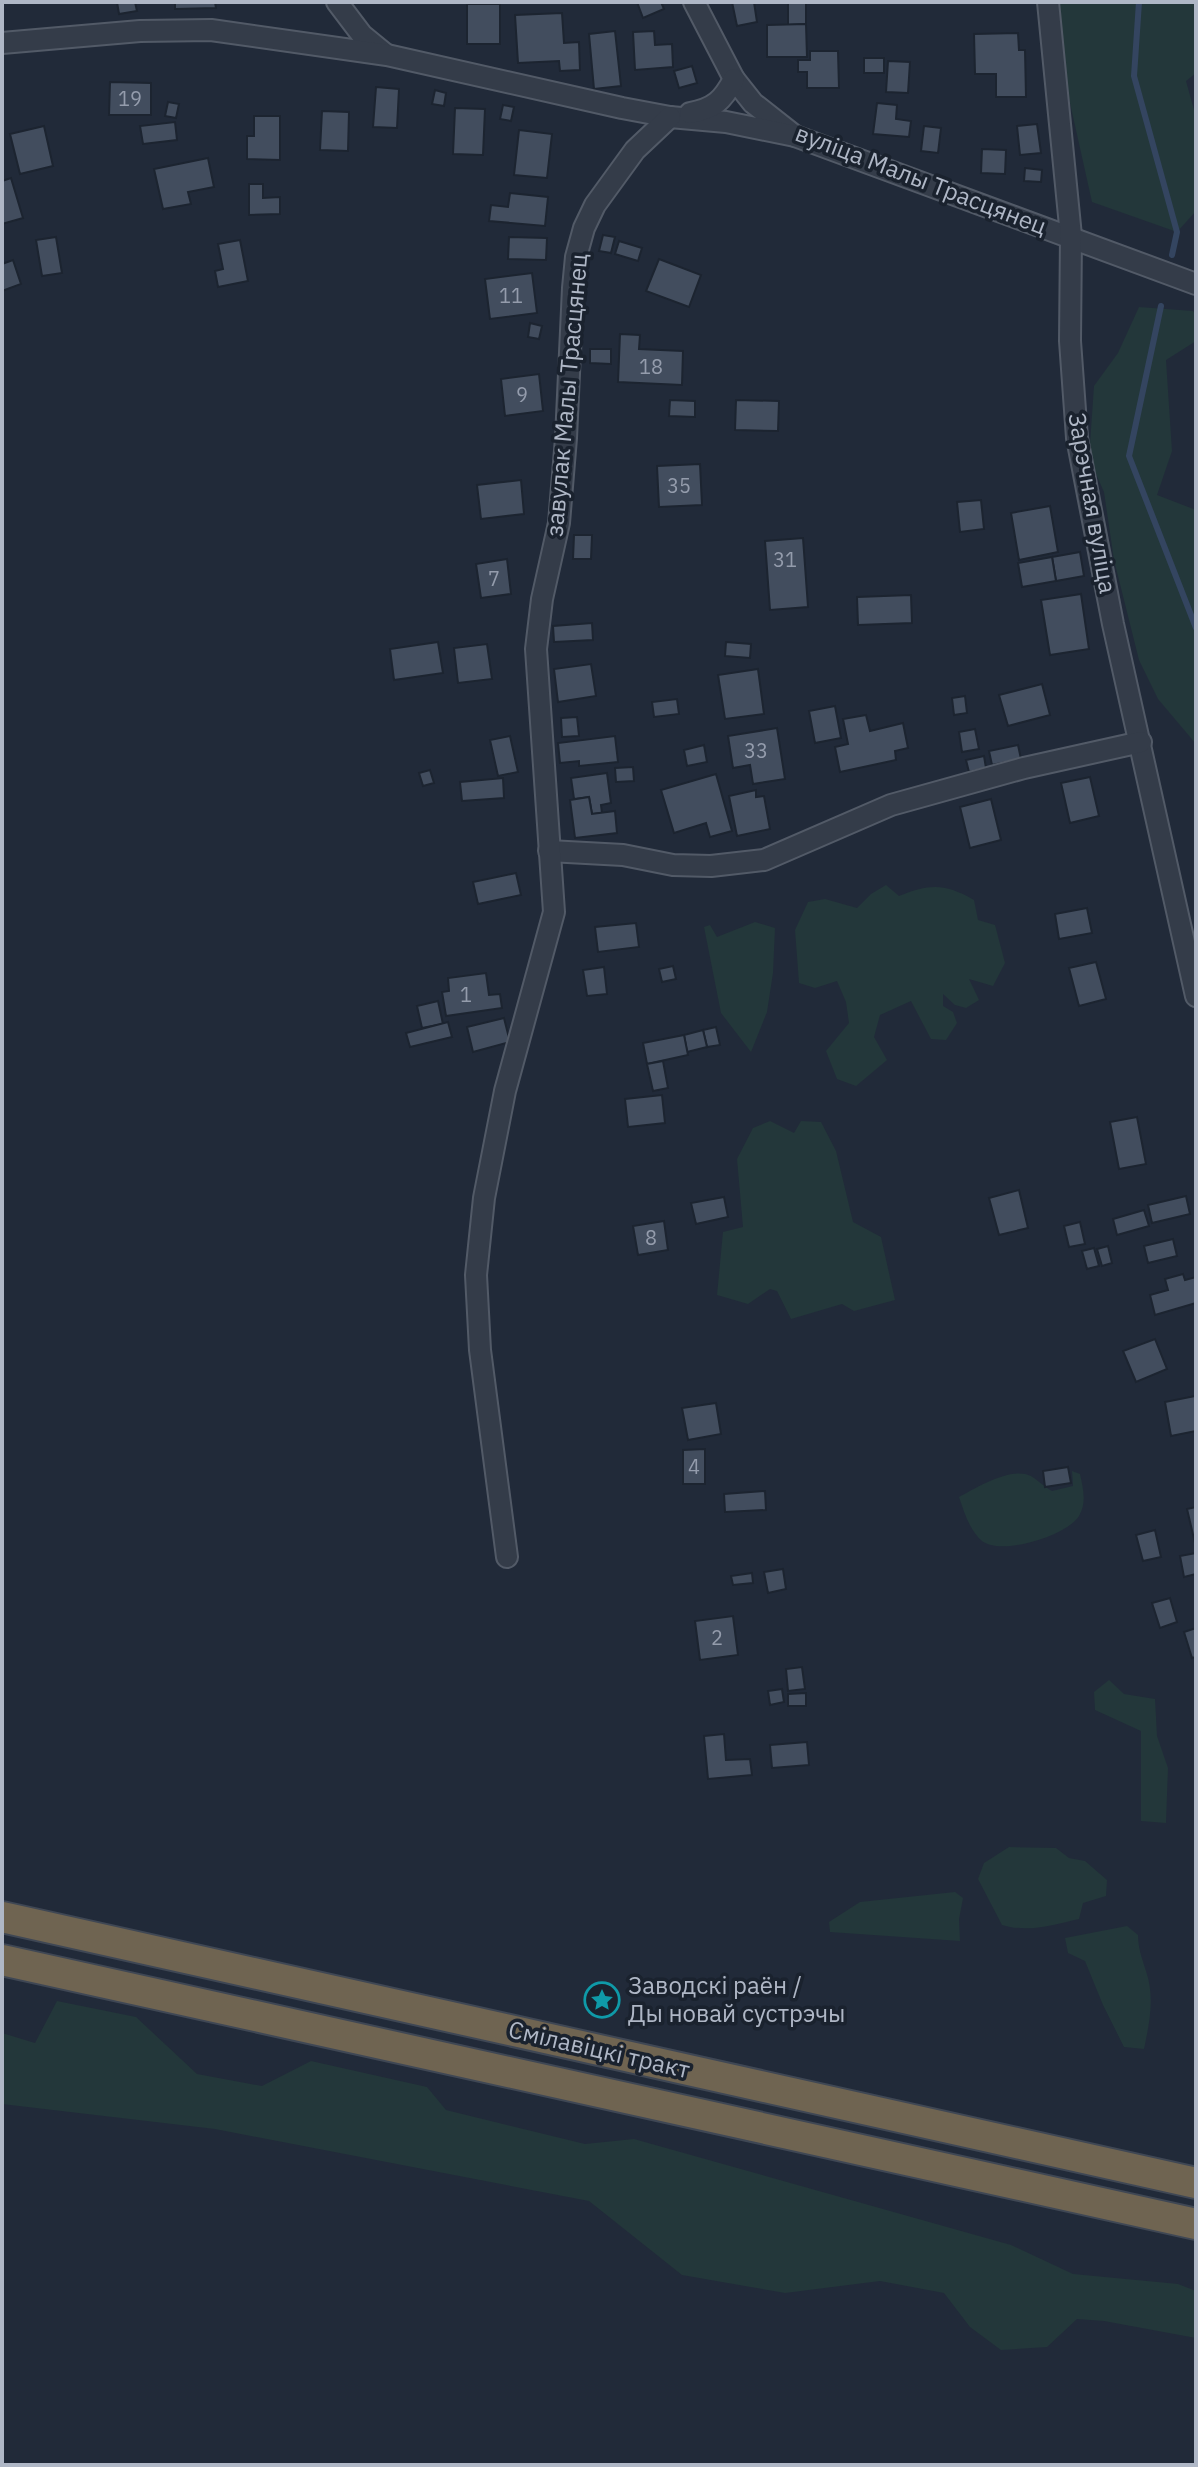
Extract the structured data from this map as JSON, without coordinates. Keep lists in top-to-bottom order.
{
  "streets": {
    "highway": ["Смілавіцкі тракт"],
    "street": ["вуліца Малы Трасцянец", "завулак Малы Трасцянец", "Зарэчная вуліца"]
  },
  "crossings": [
    ["вуліца Малы Трасцянец", "Зарэчная вуліца"]
  ],
  "places": {
    "place": ["Заводскі раён / Ды новай сустрэчы"]
  },
  "house_numbers": [
    "19",
    "11",
    "18",
    "9",
    "35",
    "31",
    "7",
    "33",
    "1",
    "8",
    "4",
    "2"
  ]
}
